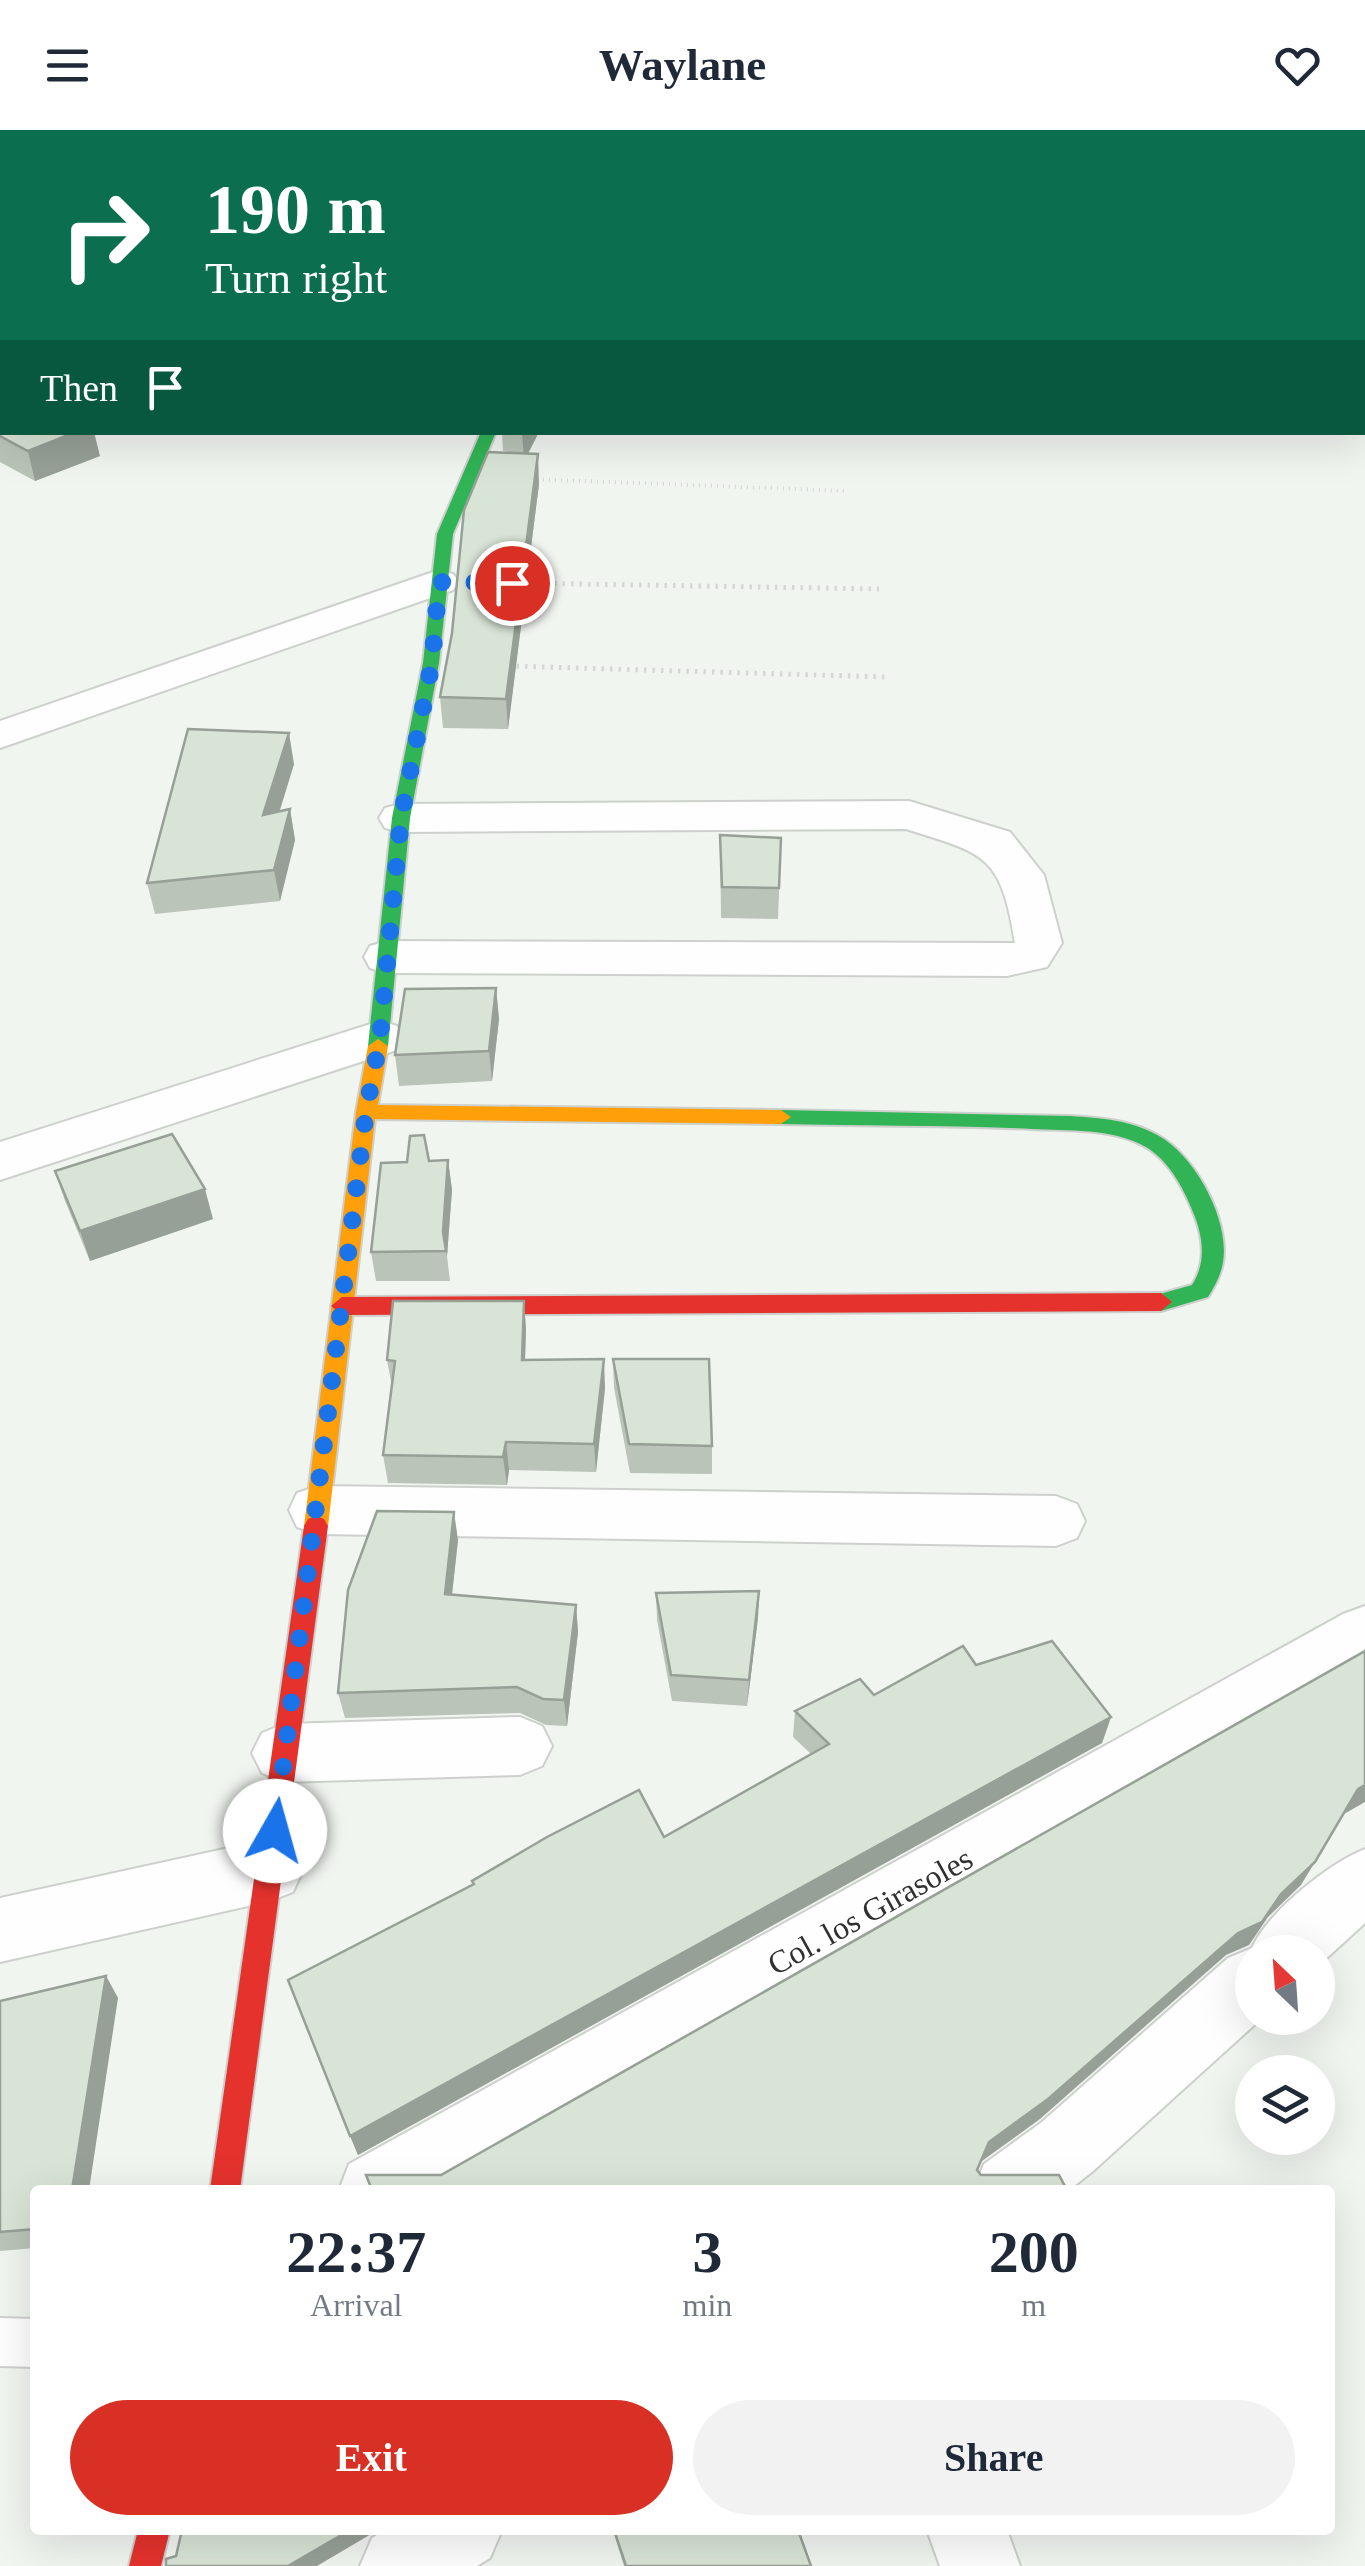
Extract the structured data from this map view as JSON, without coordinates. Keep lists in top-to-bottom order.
{
  "streets": {
    "street": ["Col. los Girasoles"]
  },
  "north": "top left",
  "page": {
    "header": "Waylane",
    "turn": ["190 m", "Turn right"],
    "then": "Then",
    "eta": [
      "22:37",
      "Arrival",
      "3",
      "min",
      "200",
      "m"
    ],
    "buttons": ["Exit", "Share"]
  }
}
